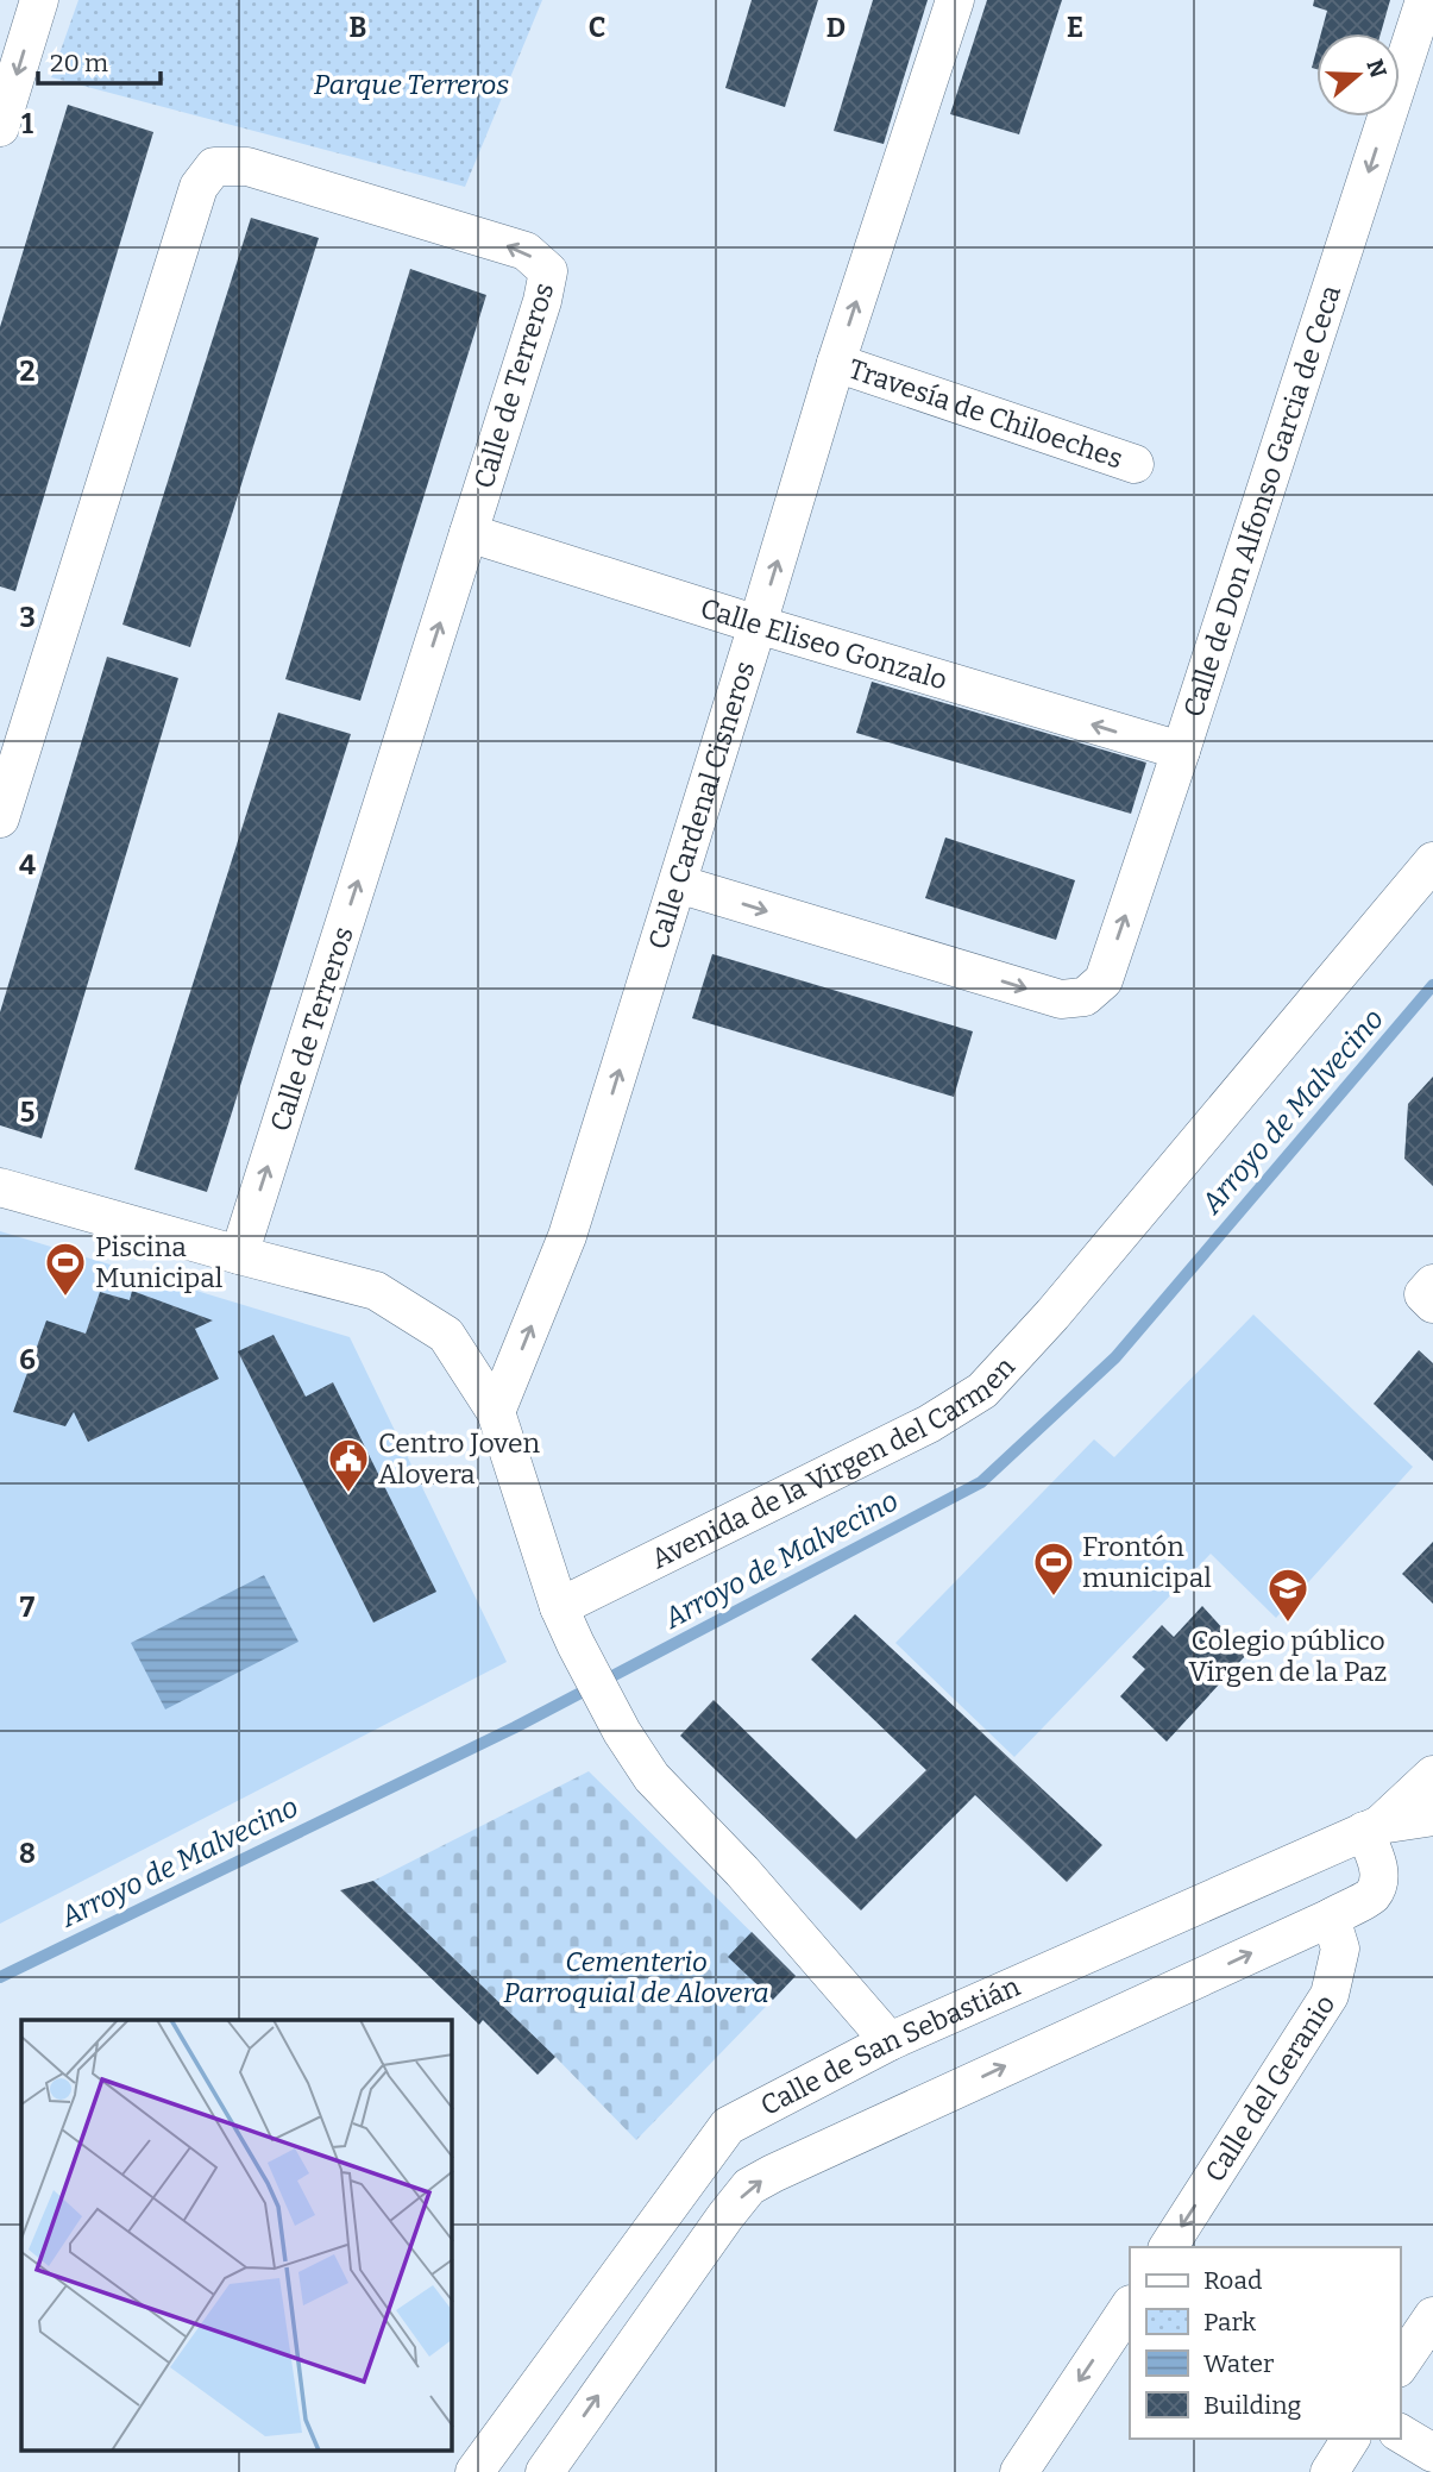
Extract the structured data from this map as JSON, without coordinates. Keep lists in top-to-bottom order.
{
  "streets": {
    "street": [
      "Calle de Terreros",
      "Travesía de Chiloeches",
      "Calle de Don Alfonso Garcia de Ceca",
      "Calle Eliseo Gonzalo",
      "Calle Cardenal Cisneros",
      "Avenida de la Virgen del Carmen",
      "Calle de San Sebastián",
      "Calle del Geranio"
    ]
  },
  "crossings": [
    ["Calle de Terreros", "Calle Eliseo Gonzalo"],
    ["Travesía de Chiloeches", "Calle Cardenal Cisneros"],
    ["Calle de Don Alfonso Garcia de Ceca", "Calle Eliseo Gonzalo"],
    ["Calle de Don Alfonso Garcia de Ceca", "Calle Cardenal Cisneros"],
    ["Calle Eliseo Gonzalo", "Calle Cardenal Cisneros"]
  ],
  "one_way": ["Calle Eliseo Gonzalo", "Calle Cardenal Cisneros", "Calle del Geranio"],
  "water": ["Arroyo de Malvecino"],
  "parks": ["Parque Terreros", "Cementerio Parroquial de Alovera"],
  "places": {
    "sports": ["Piscina Municipal", "Frontón municipal"],
    "public building": ["Centro Joven Alovera"],
    "school or university": ["Colegio público Virgen de la Paz"]
  },
  "legend": [
    "Road",
    "Park",
    "Water",
    "Building"
  ],
  "scale_bar": "20 m",
  "north": "right",
  "grid": {
    "columns": [
      "B",
      "C",
      "D",
      "E"
    ],
    "rows": [
      "1",
      "2",
      "3",
      "4",
      "5",
      "6",
      "7",
      "8"
    ]
  }
}
